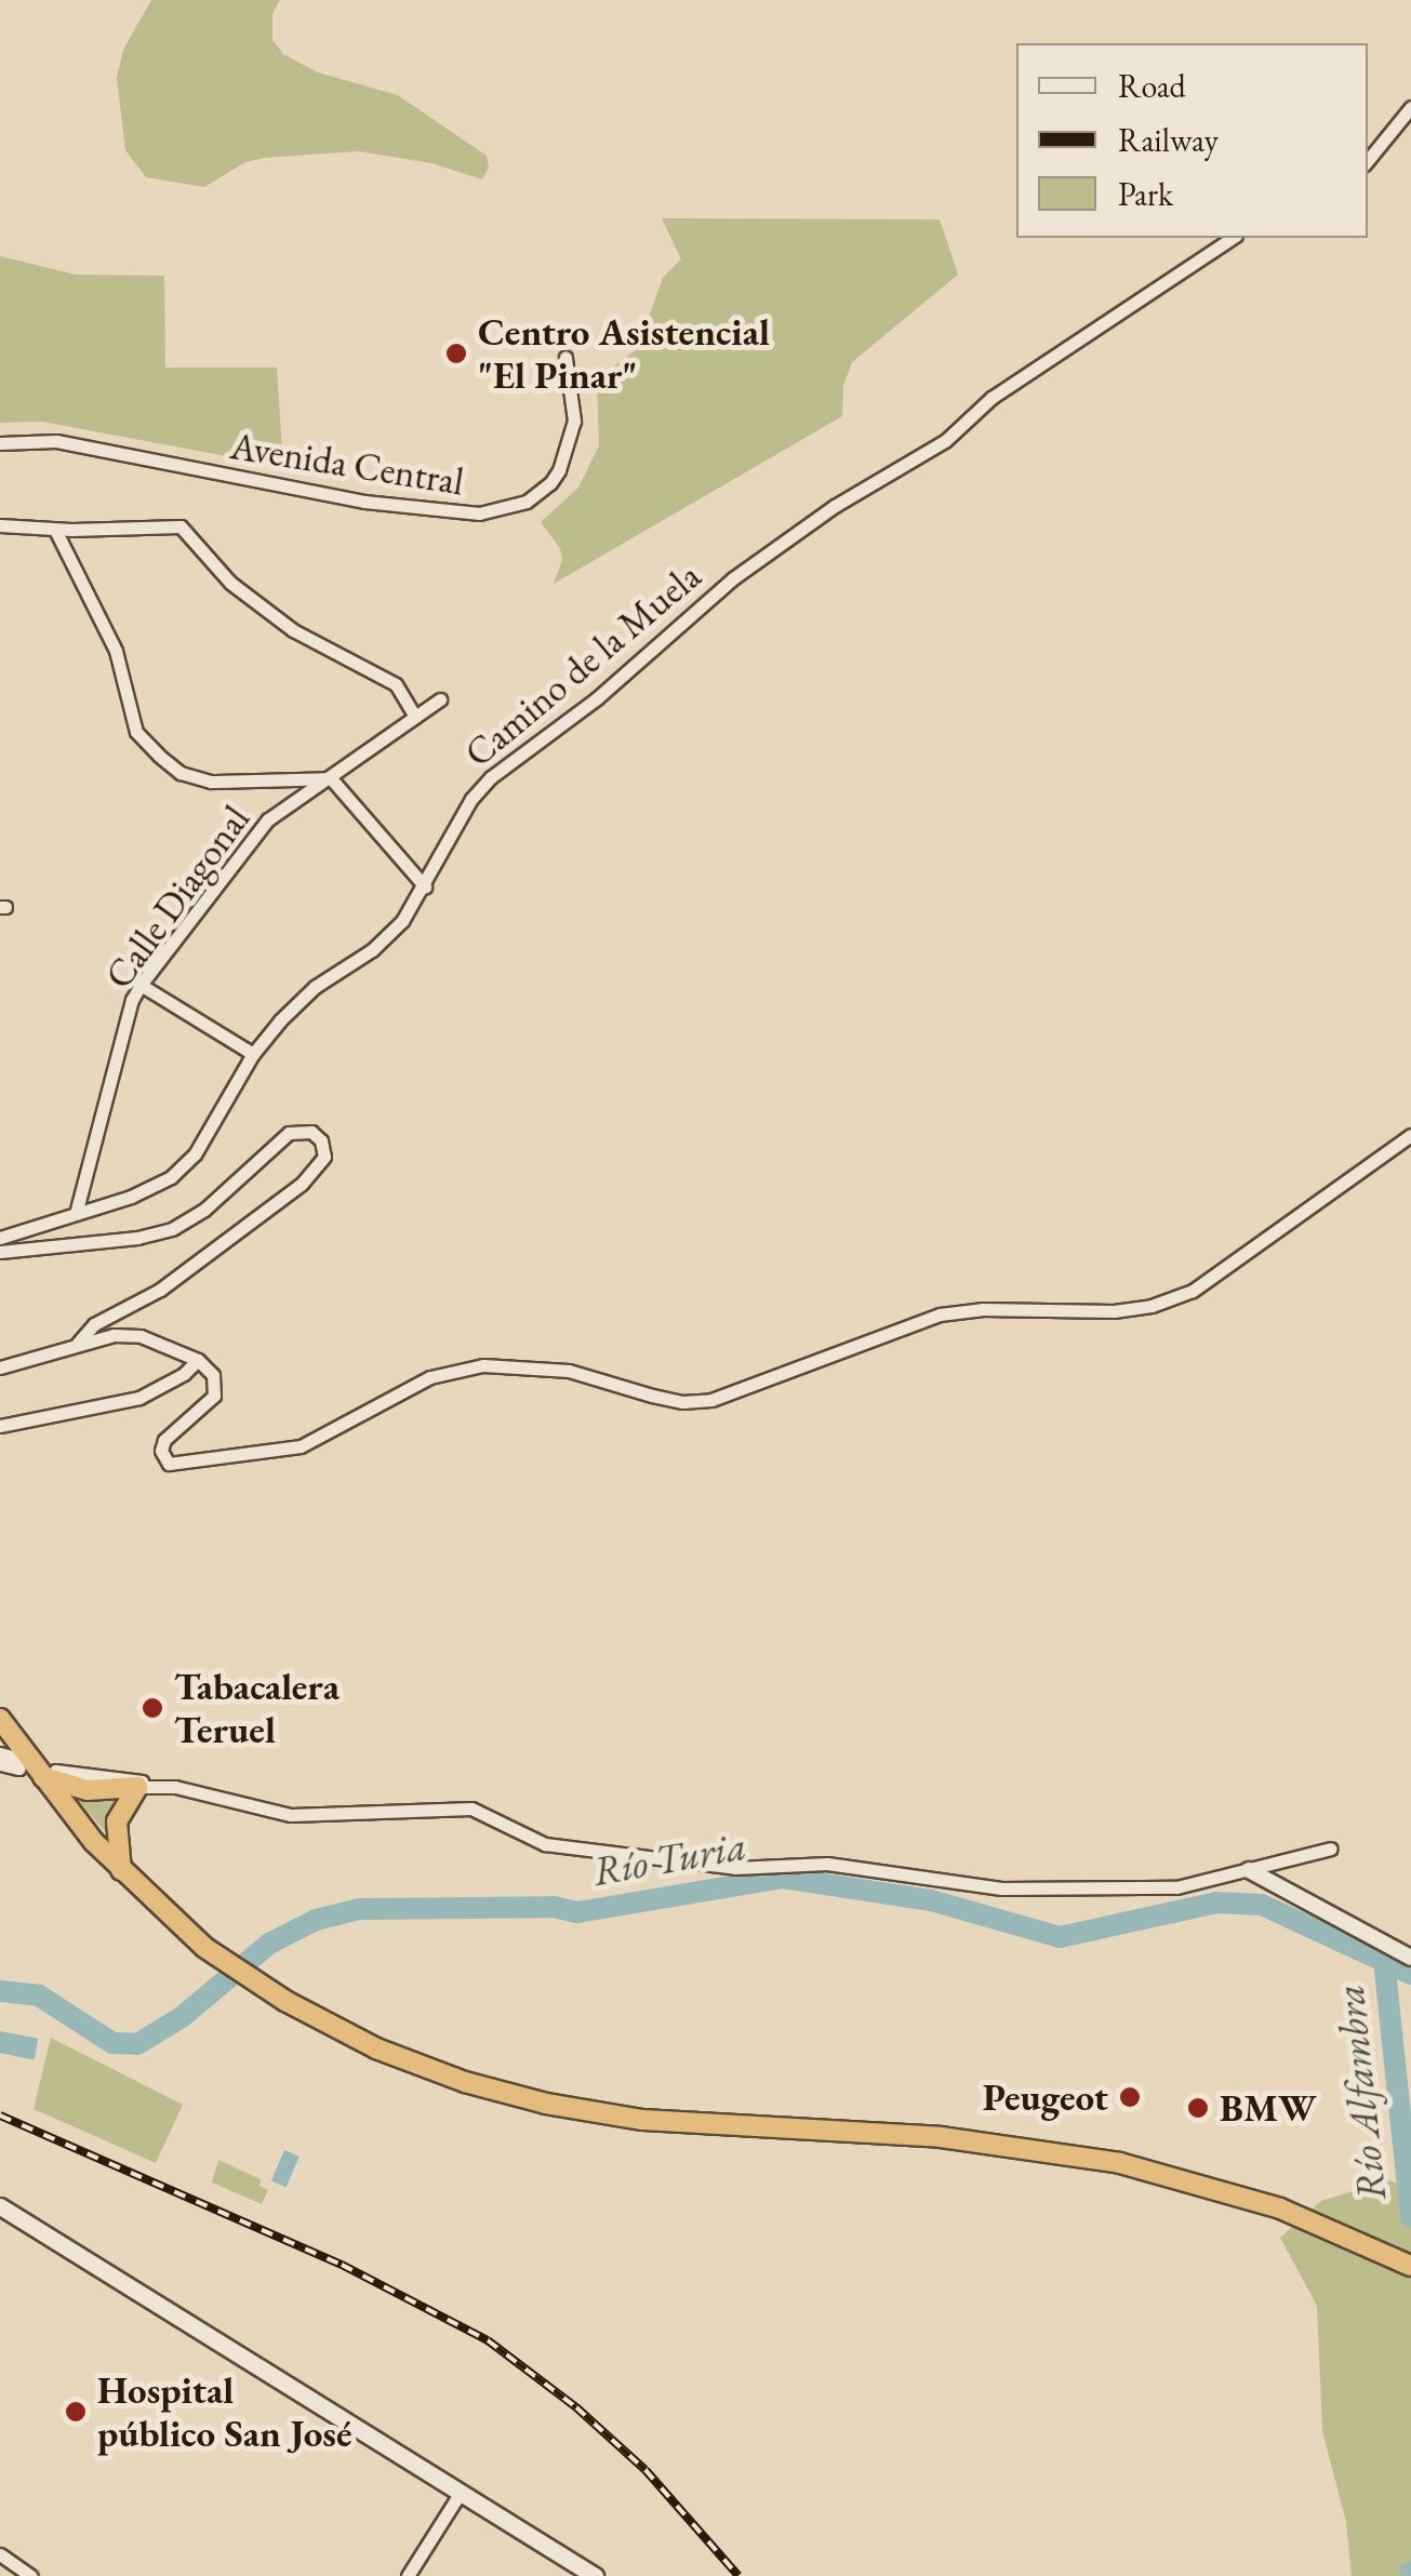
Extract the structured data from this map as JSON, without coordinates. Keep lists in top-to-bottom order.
{
  "streets": {
    "street": ["Avenida Central", "Camino de la Muela", "Calle Diagonal"]
  },
  "crossings": [
    ["Camino de la Muela", "Calle Diagonal"]
  ],
  "water": ["Río Turia", "Río Alfambra"],
  "places": [
    "Centro Asistencial \"El Pinar\"",
    "Tabacalera Teruel",
    "Peugeot",
    "BMW",
    "Hospital público San José"
  ],
  "legend": ["Road", "Railway", "Park"]
}
